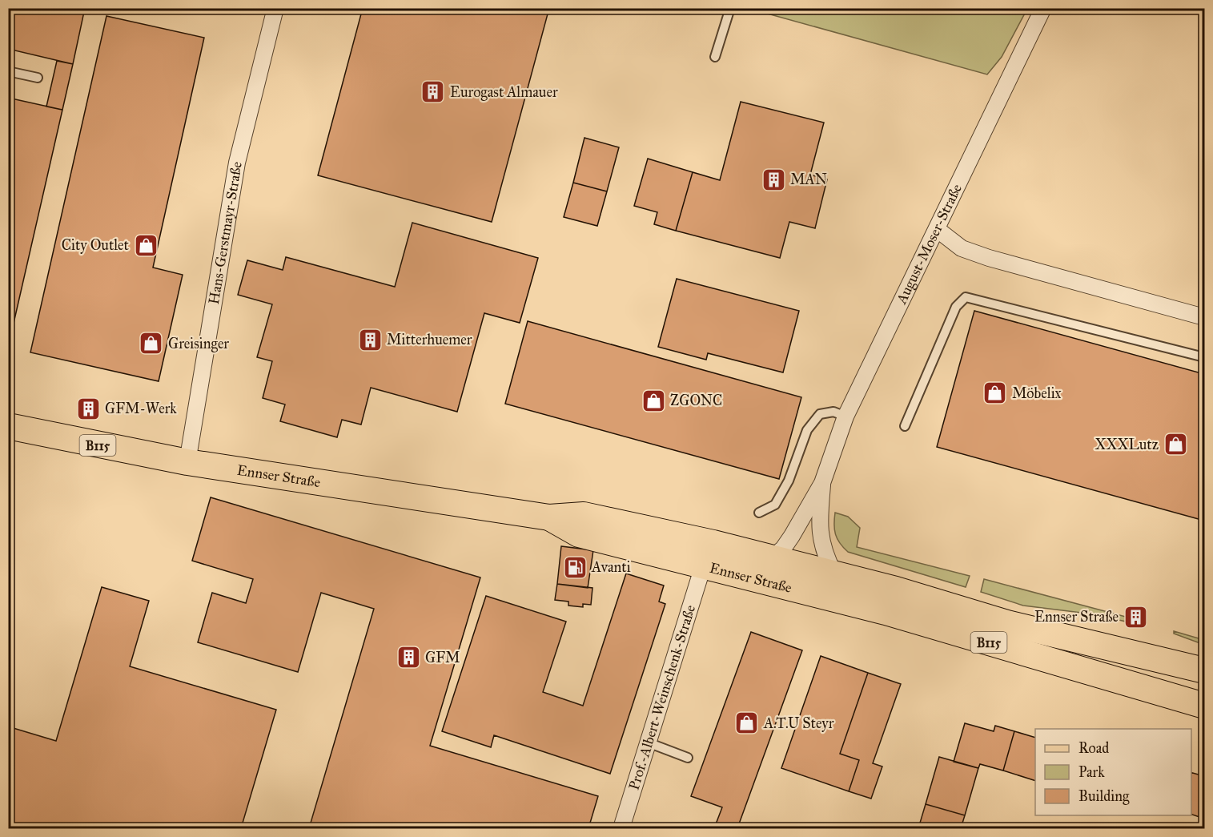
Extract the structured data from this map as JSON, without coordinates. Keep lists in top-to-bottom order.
{
  "streets": {
    "main road": ["B115", "Ennser Straße"],
    "street": ["Hans-Gerstmayr-Straße", "August-Moser-Straße", "Prof.-Albert-Weinschenk-Straße"]
  },
  "crossings": [
    ["Hans-Gerstmayr-Straße", "Ennser Straße"],
    ["August-Moser-Straße", "Ennser Straße"],
    ["Ennser Straße", "Prof.-Albert-Weinschenk-Straße"]
  ],
  "places": {
    "building": [
      "Eurogast Almauer",
      "MAN",
      "Mitterhuemer",
      "GFM-Werk",
      "Ennser Straße",
      "GFM"
    ],
    "shop": [
      "City Outlet",
      "Greisinger",
      "Möbelix",
      "ZGONC",
      "XXXLutz",
      "A.T.U Steyr"
    ],
    "fuel station": ["Avanti"]
  },
  "legend": ["Road", "Park", "Building"]
}
